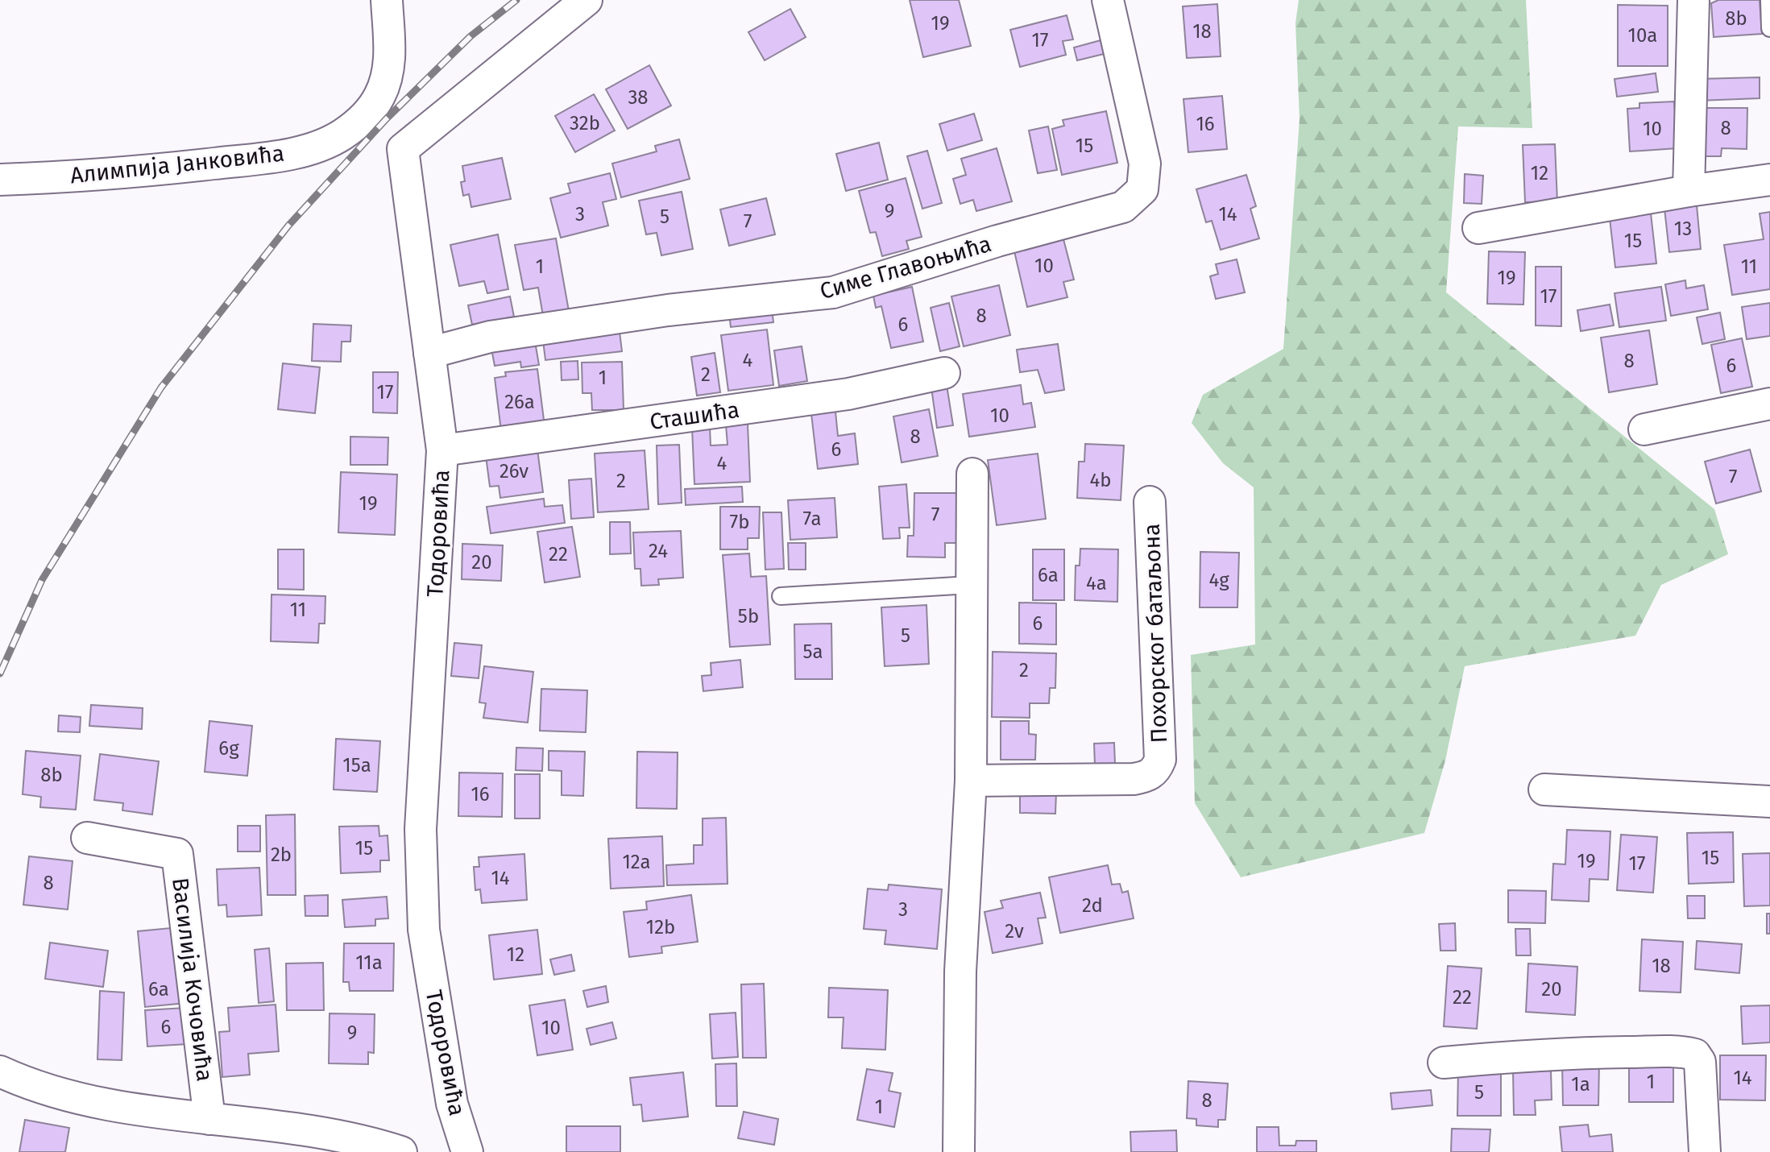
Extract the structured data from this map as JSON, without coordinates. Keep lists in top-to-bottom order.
{
  "streets": {
    "street": [
      "Алимпија Јанковића",
      "Симе Главоњића",
      "Сташића",
      "Тодоровића",
      "Похорског батаљона",
      "Василија Кочовића"
    ]
  },
  "crossings": [
    ["Симе Главоњића", "Тодоровића"],
    ["Сташића", "Тодоровића"]
  ],
  "house_numbers": [
    "8b",
    "19",
    "18",
    "10a",
    "17",
    "38",
    "32b",
    "16",
    "8",
    "10",
    "15",
    "12",
    "9",
    "3",
    "14",
    "5",
    "7",
    "13",
    "15",
    "10",
    "1",
    "11",
    "19",
    "17",
    "8",
    "6",
    "4",
    "8",
    "6",
    "2",
    "1",
    "17",
    "26a",
    "10",
    "8",
    "6",
    "4",
    "26v",
    "7",
    "4b",
    "2",
    "19",
    "7",
    "7a",
    "7b",
    "24",
    "22",
    "20",
    "6a",
    "4g",
    "4a",
    "11",
    "5b",
    "6",
    "5",
    "5a",
    "2",
    "6g",
    "15a",
    "8b",
    "16",
    "15",
    "2b",
    "15",
    "19",
    "12a",
    "17",
    "14",
    "8",
    "2d",
    "3",
    "12b",
    "2v",
    "12",
    "11a",
    "18",
    "6a",
    "20",
    "22",
    "6",
    "10",
    "9",
    "14",
    "1",
    "1a",
    "5",
    "8",
    "1"
  ]
}
